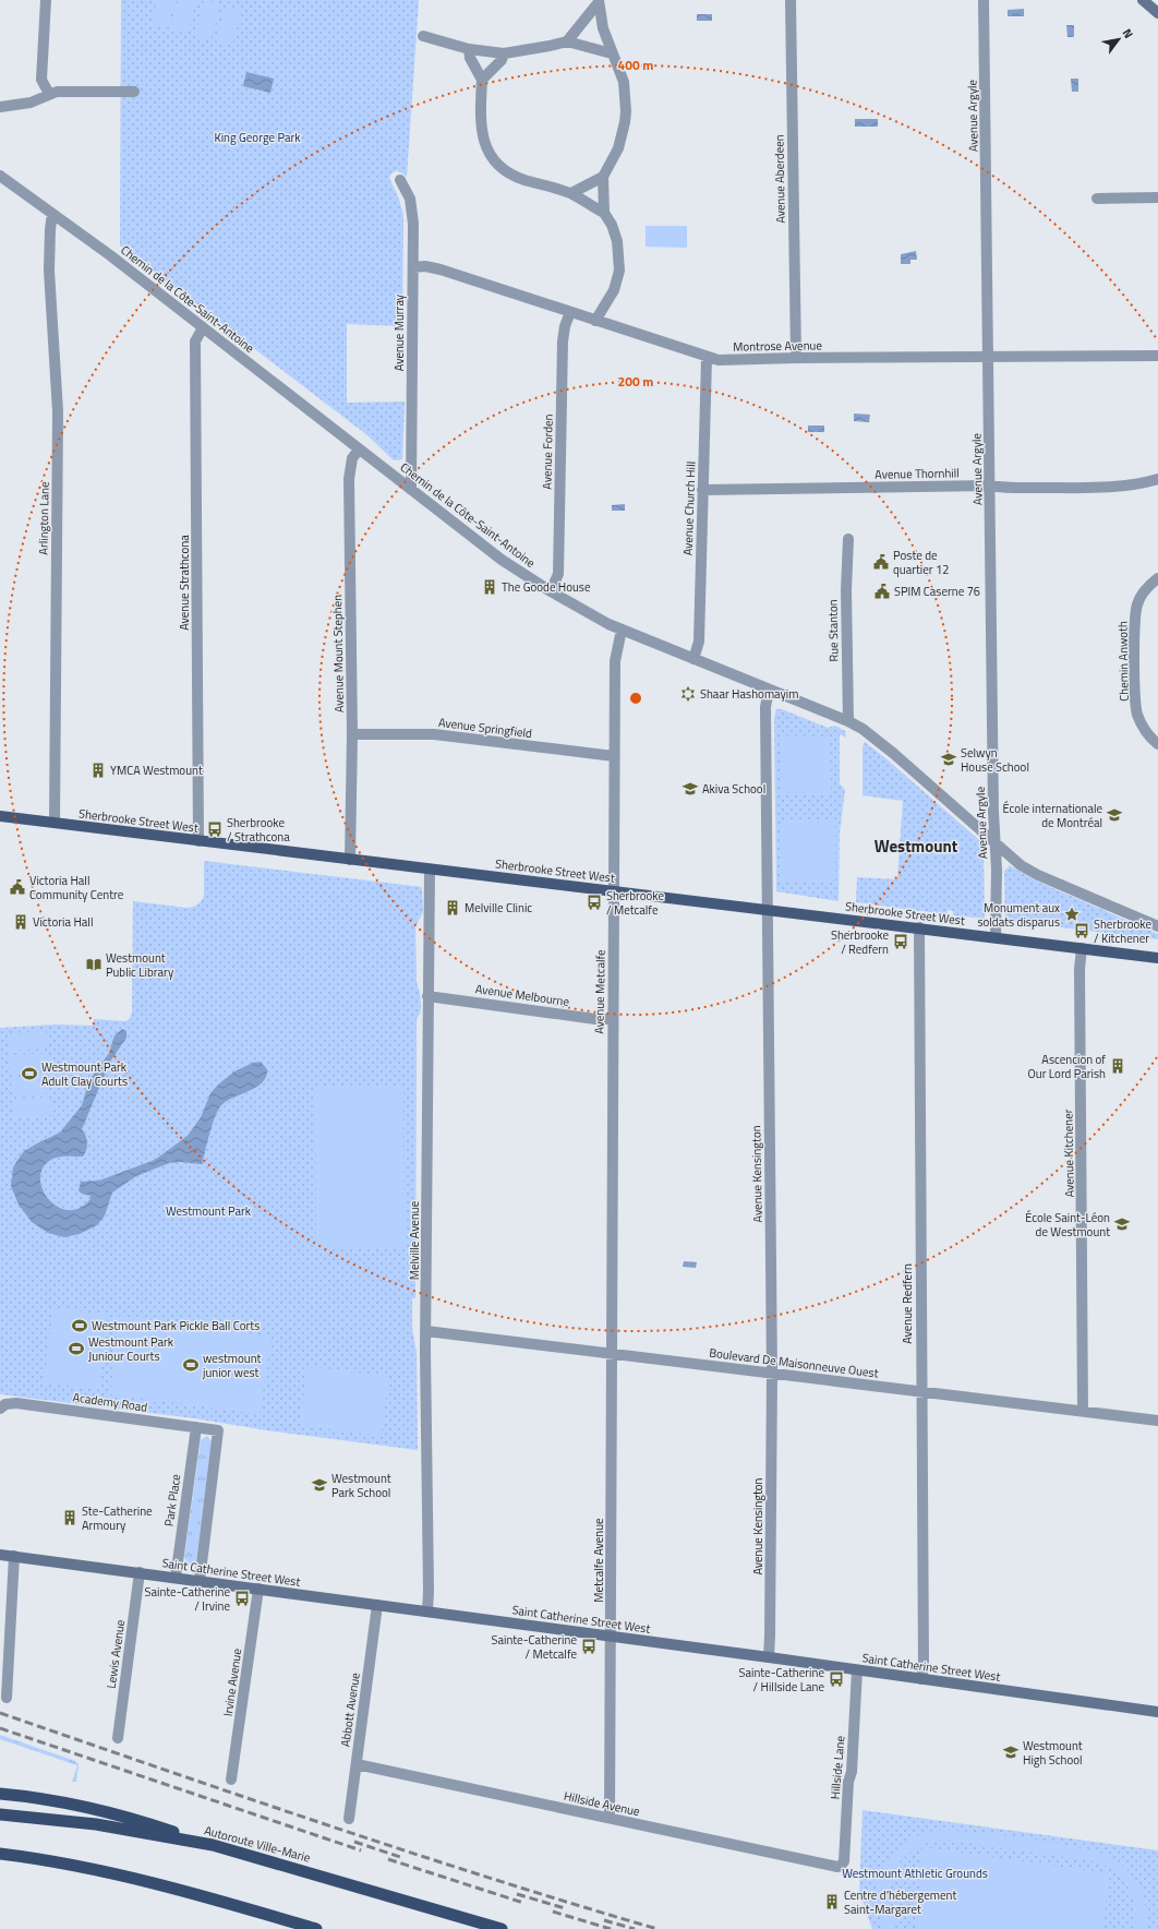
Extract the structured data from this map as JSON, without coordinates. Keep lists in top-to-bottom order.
{
  "streets": {
    "highway": ["Autoroute Ville-Marie"],
    "main road": ["Sherbrooke Street West", "Saint Catherine Street West"],
    "street": [
      "Avenue Argyle",
      "Avenue Aberdeen",
      "Chemin de la Côte-Saint-Antoine",
      "Avenue Murray",
      "Montrose Avenue",
      "Avenue Forden",
      "Avenue Thornhill",
      "Avenue Church Hill",
      "Arlington Lane",
      "Avenue Strathcona",
      "Rue Stanton",
      "Avenue Mount Stephen",
      "Chemin Anwoth",
      "Avenue Springfield",
      "Avenue Metcalfe",
      "Avenue Melbourne",
      "Avenue Kitchener",
      "Avenue Kensington",
      "Melville Avenue",
      "Avenue Redfern",
      "Boulevard De Maisonneuve Ouest",
      "Academy Road",
      "Park Place",
      "Metcalfe Avenue",
      "Lewis Avenue",
      "Irvine Avenue",
      "Abbott Avenue",
      "Hillside Lane",
      "Hillside Avenue"
    ]
  },
  "crossings": [
    ["Avenue Argyle", "Chemin de la Côte-Saint-Antoine"],
    ["Avenue Argyle", "Montrose Avenue"],
    ["Avenue Argyle", "Avenue Thornhill"],
    ["Avenue Argyle", "Sherbrooke Street West"],
    ["Avenue Aberdeen", "Montrose Avenue"],
    ["Chemin de la Côte-Saint-Antoine", "Avenue Murray"],
    ["Chemin de la Côte-Saint-Antoine", "Avenue Forden"],
    ["Chemin de la Côte-Saint-Antoine", "Avenue Church Hill"],
    ["Chemin de la Côte-Saint-Antoine", "Arlington Lane"],
    ["Chemin de la Côte-Saint-Antoine", "Avenue Strathcona"],
    ["Chemin de la Côte-Saint-Antoine", "Rue Stanton"],
    ["Chemin de la Côte-Saint-Antoine", "Avenue Mount Stephen"],
    ["Chemin de la Côte-Saint-Antoine", "Avenue Metcalfe"],
    ["Chemin de la Côte-Saint-Antoine", "Avenue Kensington"],
    ["Avenue Murray", "Montrose Avenue"],
    ["Montrose Avenue", "Avenue Forden"],
    ["Montrose Avenue", "Avenue Church Hill"],
    ["Avenue Thornhill", "Avenue Church Hill"],
    ["Arlington Lane", "Sherbrooke Street West"],
    ["Avenue Strathcona", "Sherbrooke Street West"],
    ["Avenue Mount Stephen", "Avenue Springfield"],
    ["Avenue Mount Stephen", "Sherbrooke Street West"],
    ["Avenue Springfield", "Avenue Metcalfe"],
    ["Sherbrooke Street West", "Avenue Metcalfe"],
    ["Sherbrooke Street West", "Avenue Kitchener"],
    ["Sherbrooke Street West", "Avenue Kensington"],
    ["Sherbrooke Street West", "Melville Avenue"],
    ["Sherbrooke Street West", "Avenue Redfern"],
    ["Avenue Metcalfe", "Avenue Melbourne"],
    ["Avenue Metcalfe", "Boulevard De Maisonneuve Ouest"],
    ["Avenue Metcalfe", "Metcalfe Avenue"],
    ["Avenue Melbourne", "Melville Avenue"],
    ["Avenue Kitchener", "Boulevard De Maisonneuve Ouest"],
    ["Avenue Kensington", "Boulevard De Maisonneuve Ouest"],
    ["Avenue Kensington", "Saint Catherine Street West"],
    ["Melville Avenue", "Boulevard De Maisonneuve Ouest"],
    ["Melville Avenue", "Saint Catherine Street West"],
    ["Avenue Redfern", "Boulevard De Maisonneuve Ouest"],
    ["Avenue Redfern", "Saint Catherine Street West"],
    ["Boulevard De Maisonneuve Ouest", "Metcalfe Avenue"],
    ["Academy Road", "Park Place"],
    ["Academy Road", "Saint Catherine Street West"],
    ["Park Place", "Saint Catherine Street West"],
    ["Metcalfe Avenue", "Saint Catherine Street West"],
    ["Metcalfe Avenue", "Hillside Avenue"],
    ["Saint Catherine Street West", "Lewis Avenue"],
    ["Saint Catherine Street West", "Irvine Avenue"],
    ["Saint Catherine Street West", "Abbott Avenue"],
    ["Saint Catherine Street West", "Hillside Lane"],
    ["Abbott Avenue", "Hillside Avenue"],
    ["Hillside Lane", "Hillside Avenue"]
  ],
  "districts": ["Westmount"],
  "parks": ["King George Park", "Westmount Park", "Westmount Athletic Grounds"],
  "places": {
    "public building": ["Poste de quartier 12", "SPIM Caserne 76", "Victoria Hall Community Centre"],
    "building": [
      "The Goode House",
      "YMCA Westmount",
      "Melville Clinic",
      "Victoria Hall",
      "Ascencion of Our Lord Parish",
      "Ste-Catherine Armoury",
      "Centre d’hébergement Saint-Margaret"
    ],
    "synagogue": ["Shaar Hashomayim"],
    "school or university": [
      "Selwyn House School",
      "Akiva School",
      "École internationale de Montréal",
      "École Saint-Léon de Westmount",
      "Westmount Park School",
      "Westmount High School"
    ],
    "bus stop": [
      "Sherbrooke / Strathcona",
      "Sherbrooke / Metcalfe",
      "Sherbrooke / Kitchener",
      "Sherbrooke / Redfern",
      "Sainte-Catherine / Irvine",
      "Sainte-Catherine / Metcalfe",
      "Sainte-Catherine / Hillside Lane"
    ],
    "place": ["Monument aux soldats disparus"],
    "library": ["Westmount Public Library"],
    "sports": [
      "Westmount Park Adult Clay Courts",
      "Westmount Park Pickle Ball Corts",
      "Westmount Park Juniour Courts",
      "westmount junior west"
    ]
  },
  "north": "top right",
  "rings": ["400 m", "200 m"]
}
